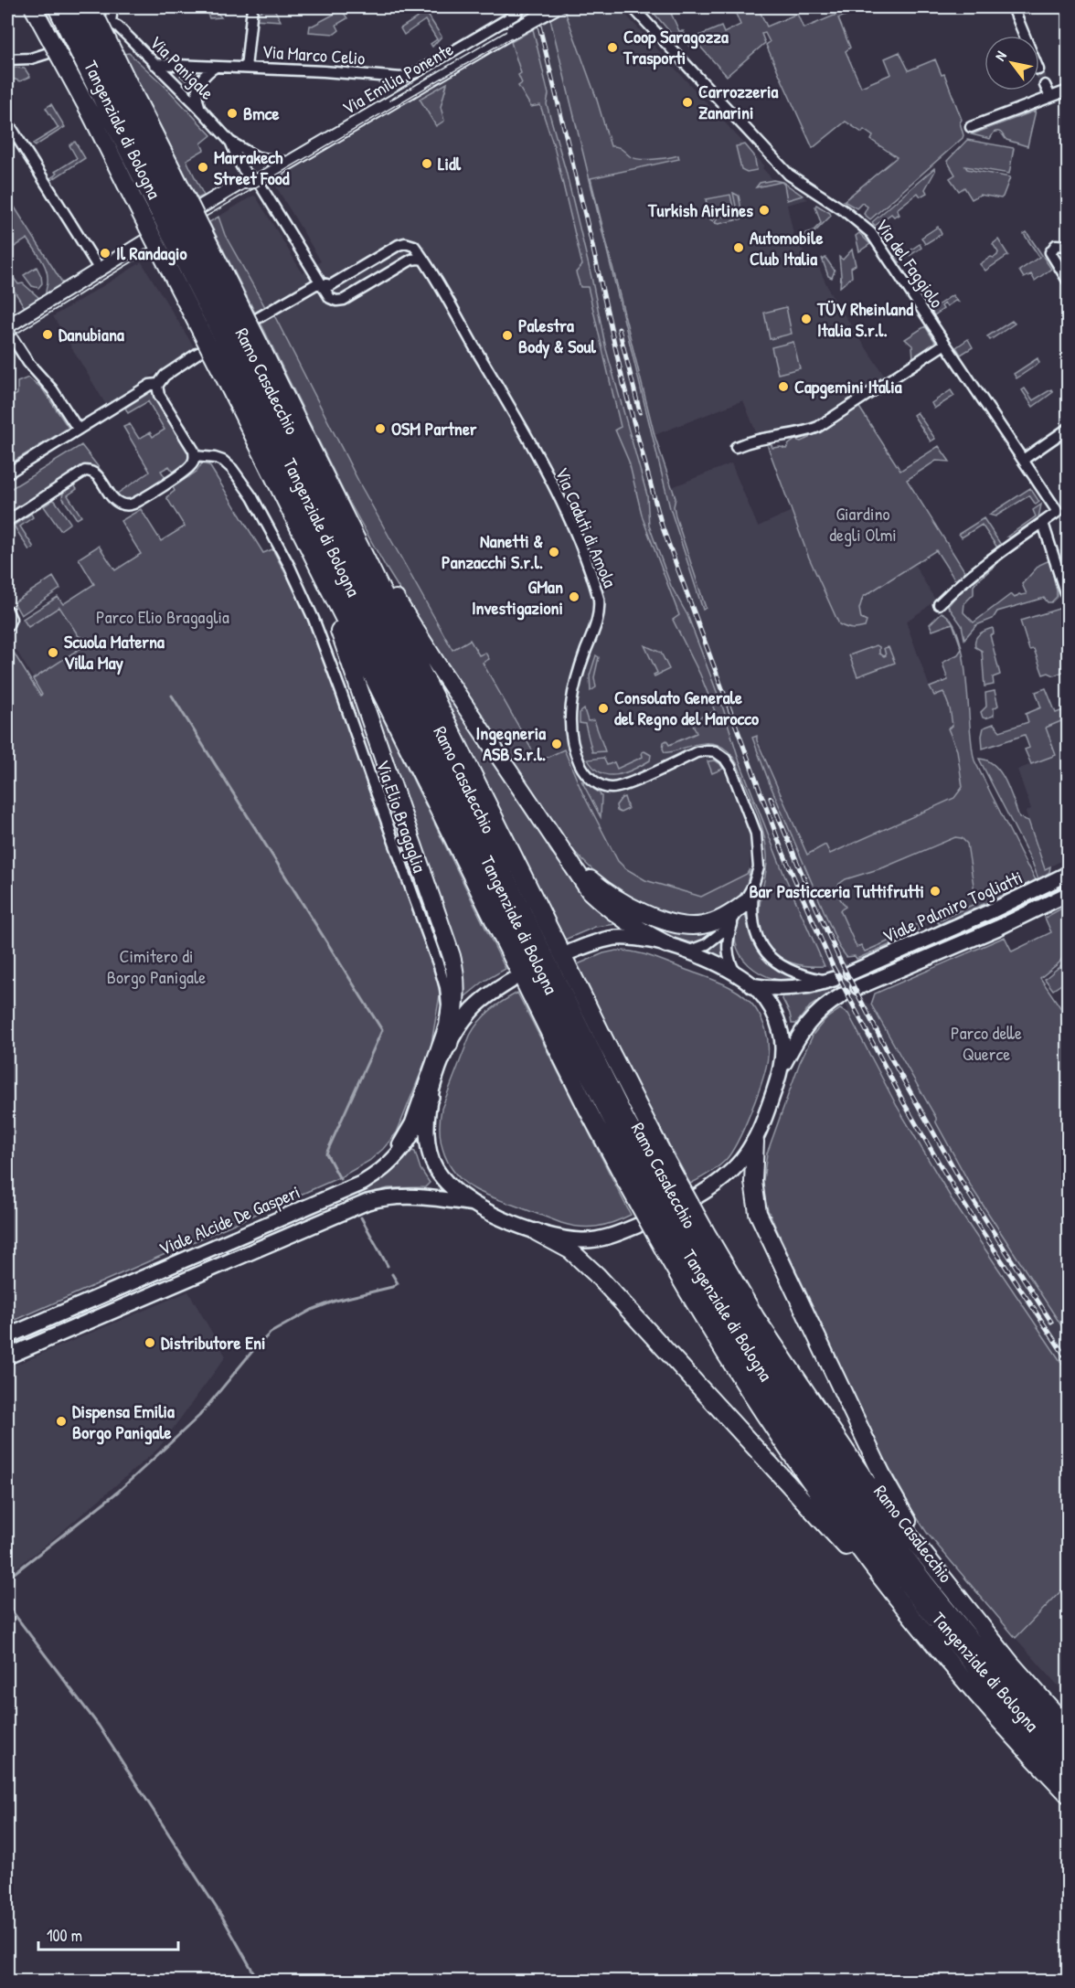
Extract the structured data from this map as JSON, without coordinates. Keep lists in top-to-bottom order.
{
  "streets": {
    "highway": ["Tangenziale di Bologna", "Ramo Casalecchio"],
    "main road": ["Via Emilia Ponente", "Viale Palmiro Togliatti", "Viale Alcide De Gasperi"],
    "street": [
      "Via Marco Celio",
      "Via Panigale",
      "Via del Faggiolo",
      "Via Caduti di Amola",
      "Via Elio Bragaglia"
    ]
  },
  "crossings": [
    ["Via Marco Celio", "Via Panigale"],
    ["Via Panigale", "Via Emilia Ponente"],
    ["Tangenziale di Bologna", "Ramo Casalecchio"],
    ["Via Elio Bragaglia", "Viale Alcide De Gasperi"]
  ],
  "parks": [
    "Giardino degli Olmi",
    "Parco Elio Bragaglia",
    "Cimitero di Borgo Panigale",
    "Parco delle Querce"
  ],
  "places": [
    "Coop Saragozza Trasporti",
    "Carrozzeria Zanarini",
    "Bmce",
    "Lidl",
    "Marrakech Street Food",
    "Turkish Airlines",
    "Automobile Club Italia",
    "Il Randagio",
    "TÜV Rheinland Italia S.r.l.",
    "Danubiana",
    "Palestra Body & Soul",
    "Capgemini Italia",
    "OSM Partner",
    "Nanetti & Panzacchi S.r.l.",
    "GMan Investigazioni",
    "Scuola Materna Villa May",
    "Consolato Generale del Regno del Marocco",
    "Ingegneria ASB S.r.l.",
    "Bar Pasticceria Tuttifrutti",
    "Distributore Eni",
    "Dispensa Emilia Borgo Panigale"
  ],
  "scale_bar": "100 m",
  "north": "top left"
}
